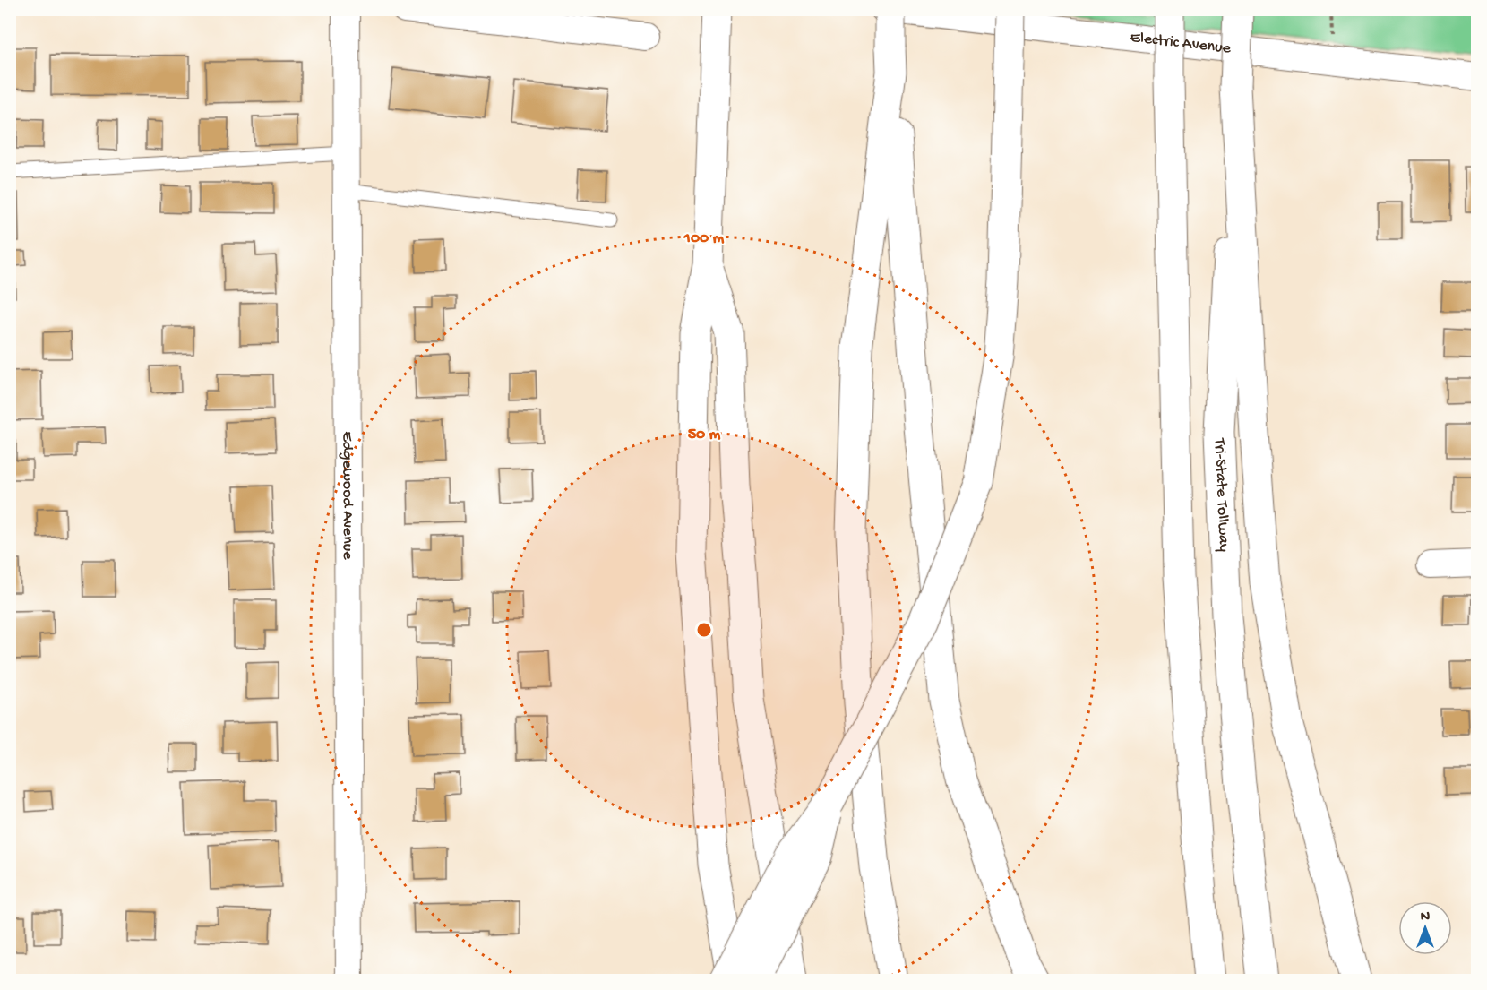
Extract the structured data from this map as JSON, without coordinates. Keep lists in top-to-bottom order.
{
  "streets": {
    "highway": ["Tri-State Tollway"],
    "street": ["Electric Avenue", "Edgewood Avenue"]
  },
  "north": "top",
  "rings": ["100 m", "50 m"]
}
